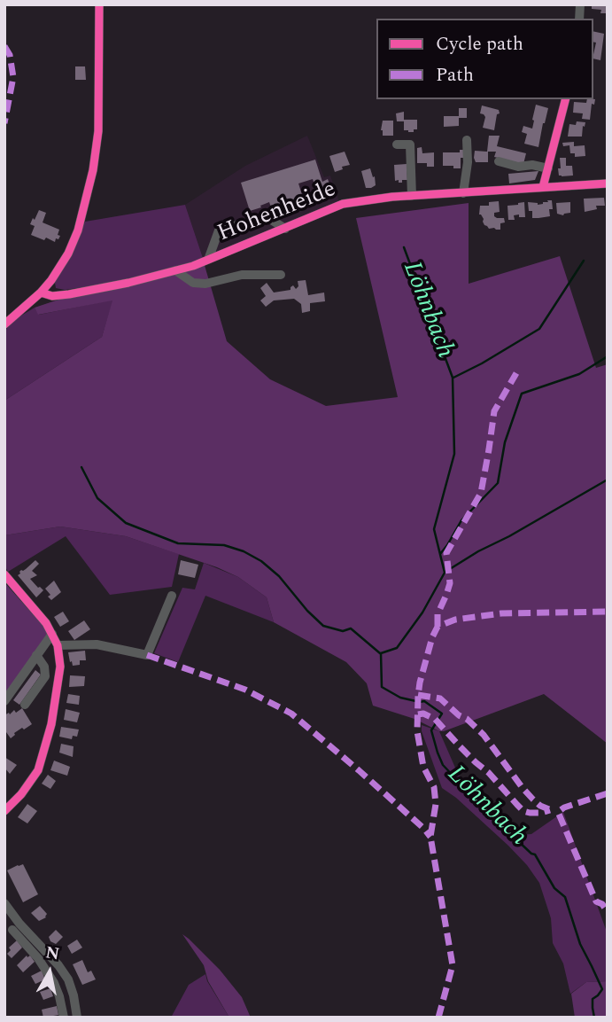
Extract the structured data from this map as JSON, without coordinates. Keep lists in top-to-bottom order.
{
  "streets": {
    "street": ["Hohenheide"]
  },
  "water": ["Löhnbach"],
  "legend": ["Cycle path", "Path"],
  "north": "top"
}
